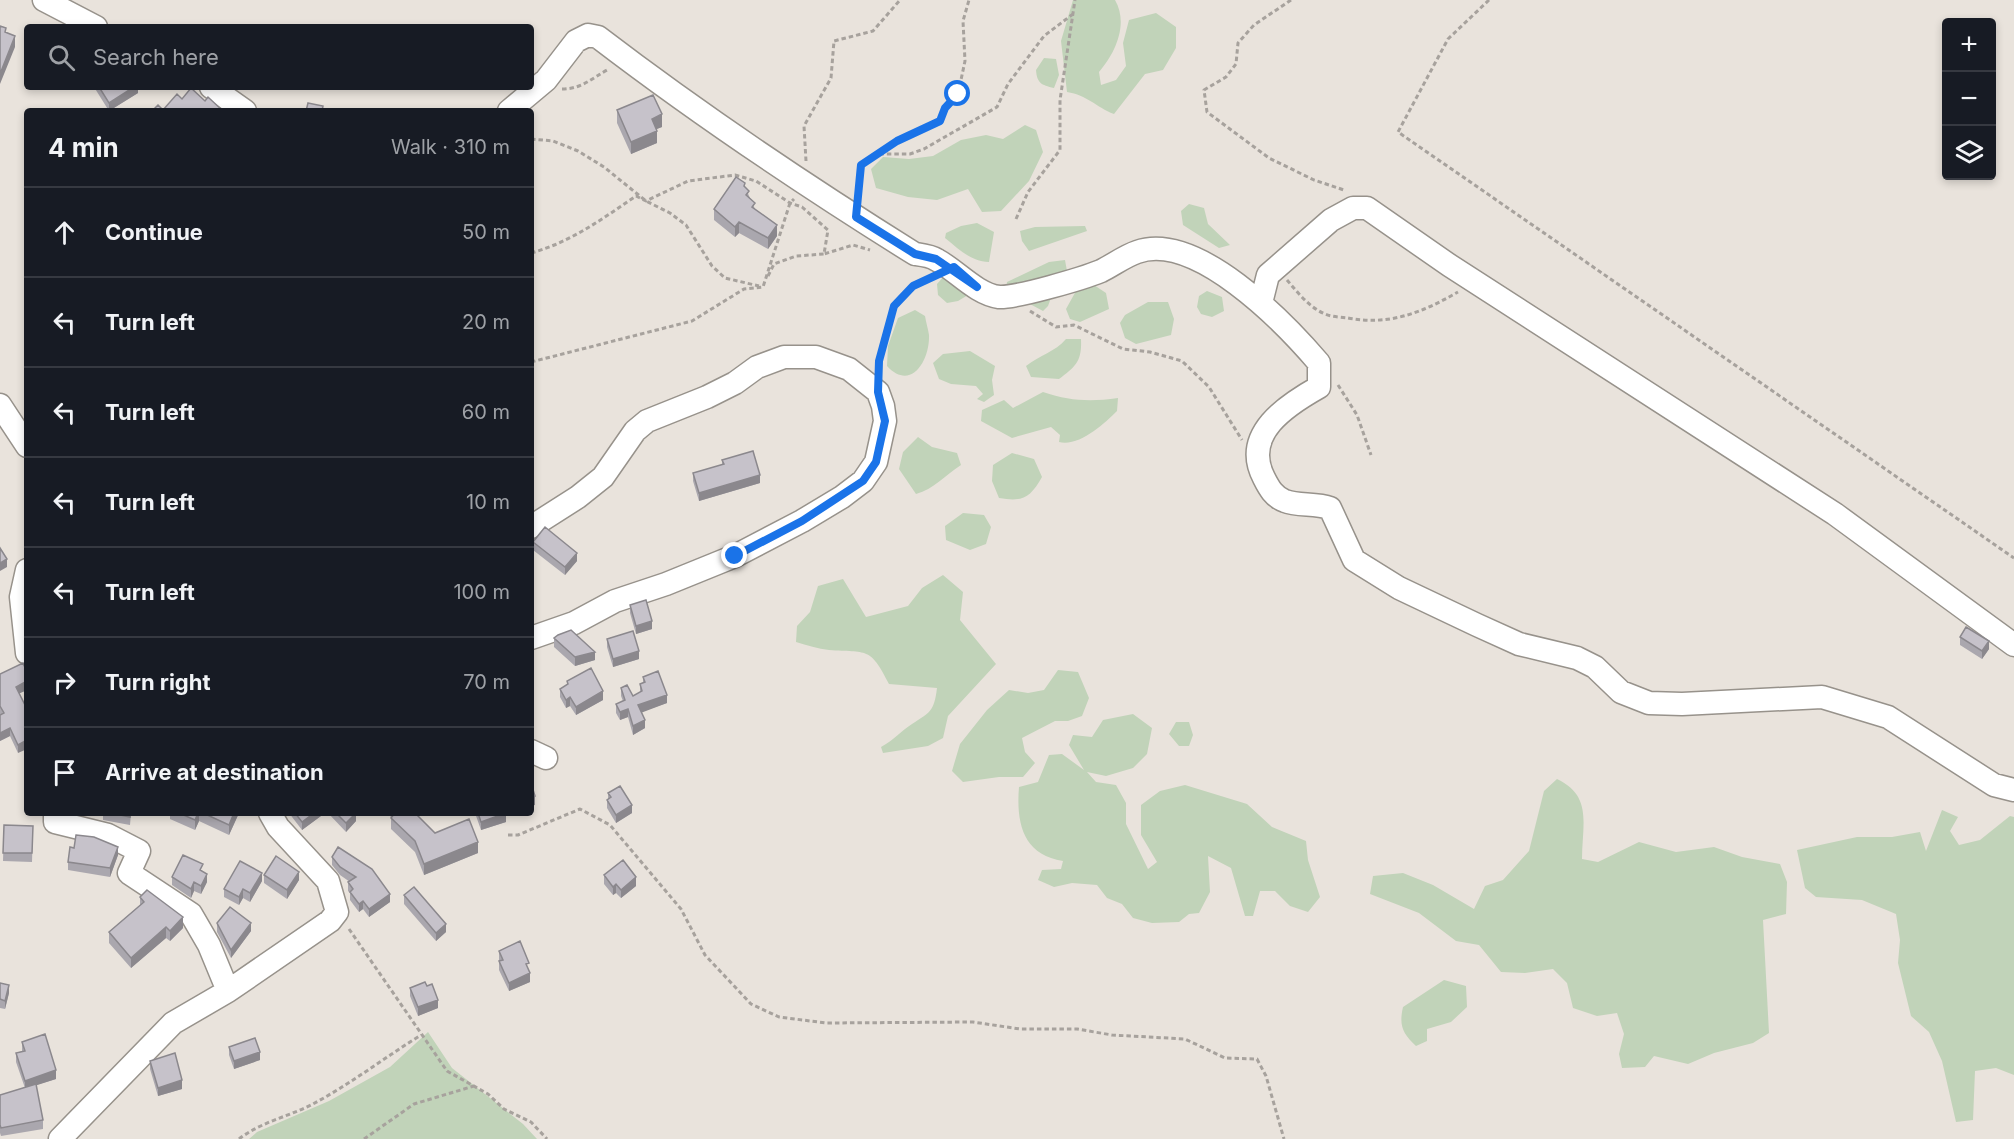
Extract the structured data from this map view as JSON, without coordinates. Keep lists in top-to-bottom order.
{
  "page": {
    "map_buttons": ["+", "−"],
    "search": "Search here",
    "heading": ["4 min", "Walk · 310 m"],
    "list": [
      ["Continue", "50 m"],
      ["Turn left", "20 m"],
      ["Turn left", "60 m"],
      ["Turn left", "10 m"],
      ["Turn left", "100 m"],
      ["Turn right", "70 m"],
      "Arrive at destination"
    ]
  }
}
